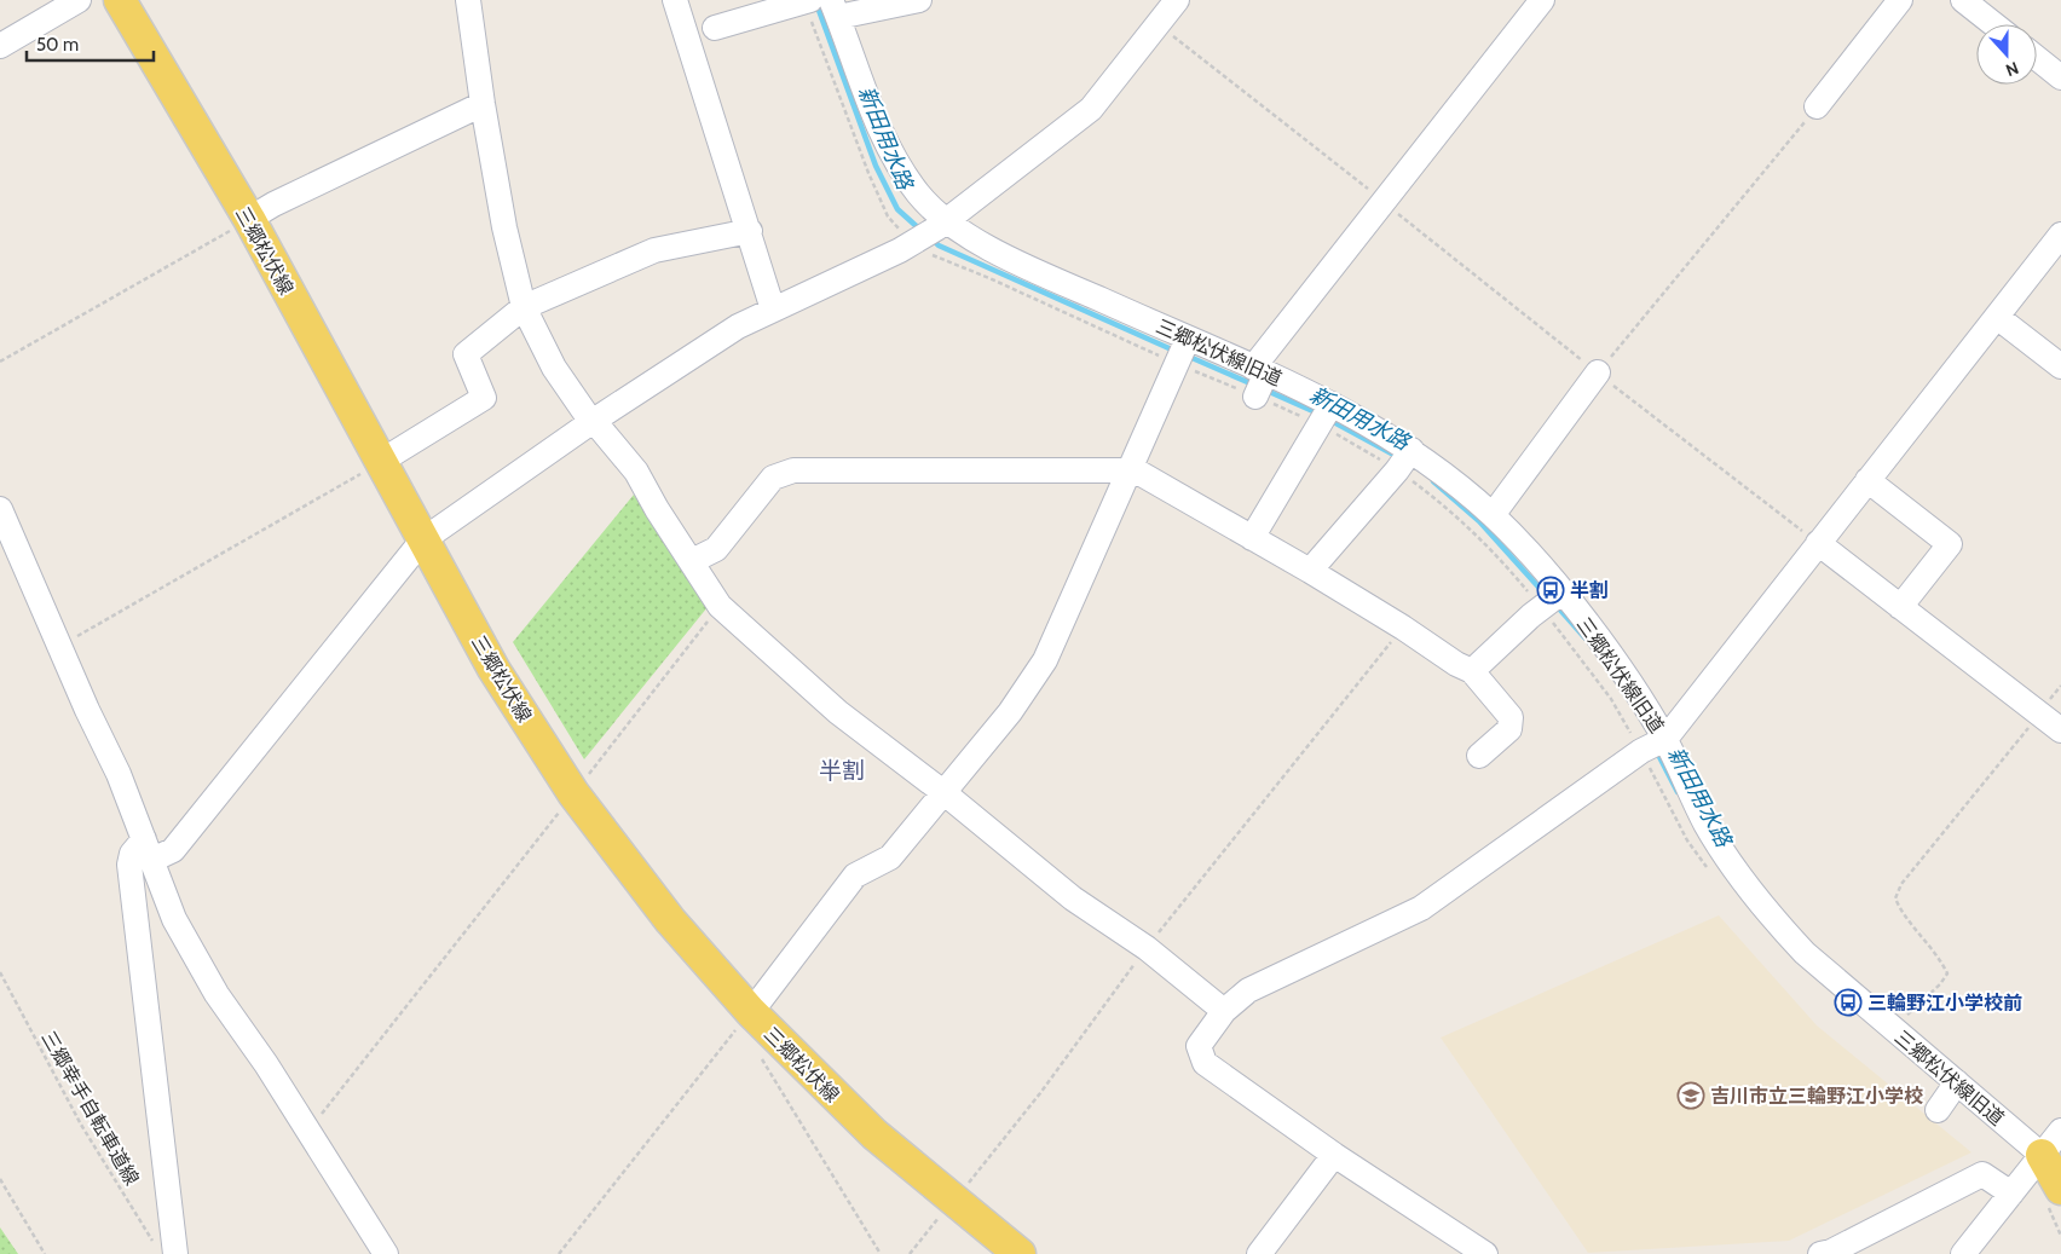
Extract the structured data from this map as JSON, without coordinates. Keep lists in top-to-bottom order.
{
  "streets": {
    "main road": ["三郷松伏線"],
    "street": ["三郷松伏線旧道"],
    "path": ["三郷幸手自転車道線"]
  },
  "districts": ["半割"],
  "water": ["新田用水路"],
  "places": {
    "bus stop": ["半割", "三輪野江小学校前"],
    "school or university": ["吉川市立三輪野江小学校"]
  },
  "scale_bar": "50 m",
  "north": "bottom"
}
